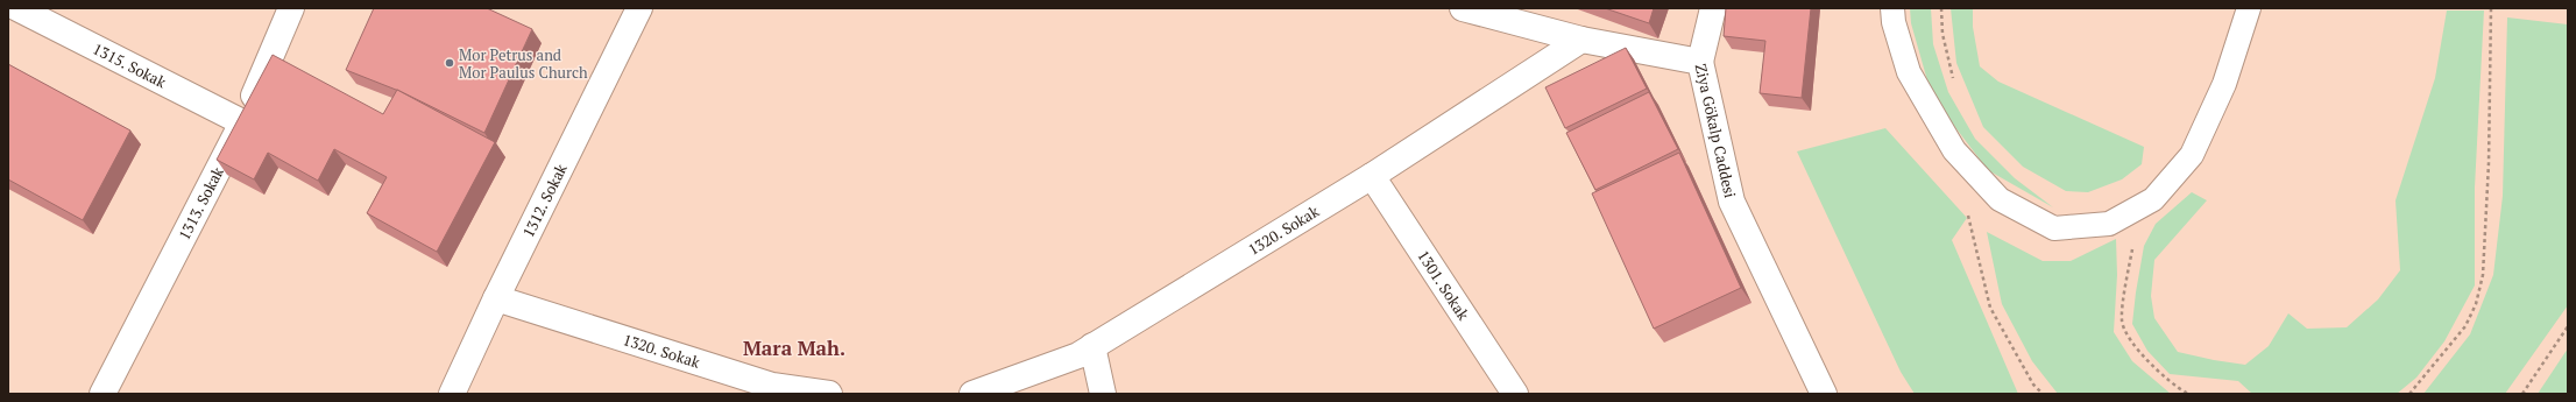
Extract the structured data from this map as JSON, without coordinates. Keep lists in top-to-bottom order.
{
  "streets": {
    "street": [
      "1315. Sokak",
      "Ziya Gökalp Caddesi",
      "1312. Sokak",
      "1313. Sokak",
      "1320. Sokak",
      "1301. Sokak"
    ]
  },
  "crossings": [
    ["1315. Sokak", "1313. Sokak"],
    ["Ziya Gökalp Caddesi", "1320. Sokak"],
    ["1312. Sokak", "1320. Sokak"],
    ["1320. Sokak", "1301. Sokak"]
  ],
  "districts": ["Mara Mah."],
  "places": ["Mor Petrus and Mor Paulus Church"]
}
